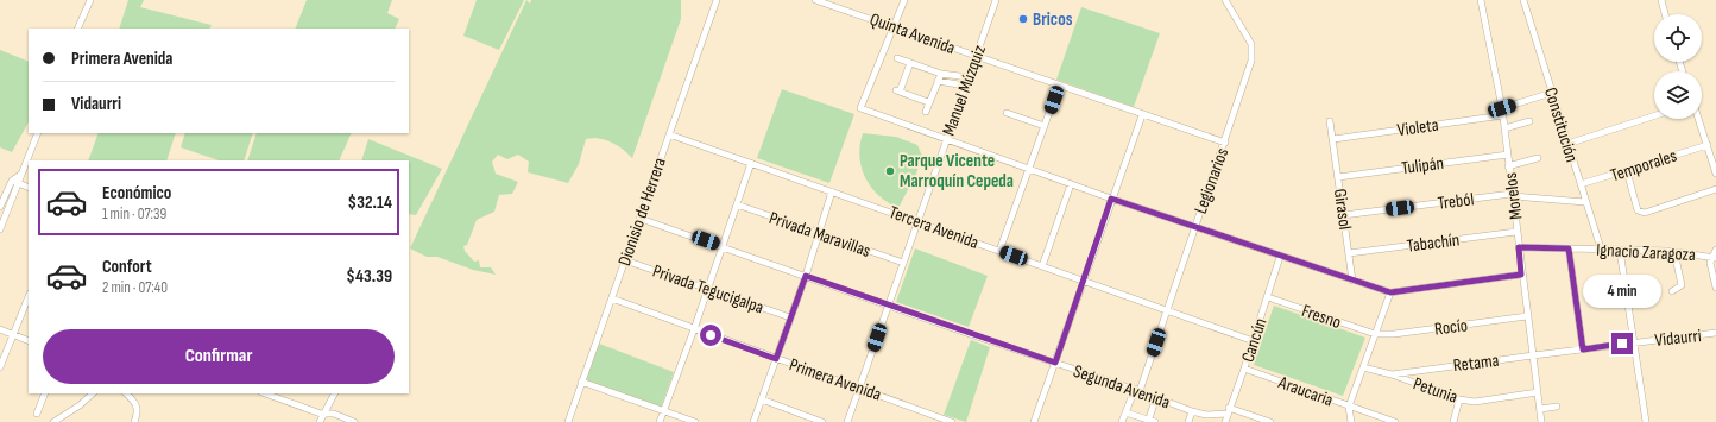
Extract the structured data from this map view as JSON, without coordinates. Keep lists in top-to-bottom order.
{
  "streets": {
    "street": [
      "Quinta Avenida",
      "Manuel Múzquiz",
      "Constitución",
      "Violeta",
      "Tulipán",
      "Temporales",
      "Legionarios",
      "Morelos",
      "Treból",
      "Girasol",
      "Dionisio de Herrera",
      "Tercera Avenida",
      "Privada Maravillas",
      "Tabachín",
      "Ignacio Zaragoza",
      "Privada Tegucigalpa",
      "Fresno",
      "Rocío",
      "Vidaurri",
      "Cancún",
      "Retama",
      "Primera Avenida",
      "Segunda Avenida",
      "Petunia",
      "Araucaria"
    ]
  },
  "crossings": [
    ["Quinta Avenida", "Manuel Múzquiz"],
    ["Quinta Avenida", "Legionarios"],
    ["Manuel Múzquiz", "Tercera Avenida"],
    ["Manuel Múzquiz", "Privada Maravillas"],
    ["Manuel Múzquiz", "Primera Avenida"],
    ["Manuel Múzquiz", "Segunda Avenida"],
    ["Constitución", "Temporales"],
    ["Constitución", "Ignacio Zaragoza"],
    ["Violeta", "Morelos"],
    ["Violeta", "Girasol"],
    ["Tulipán", "Morelos"],
    ["Tulipán", "Girasol"],
    ["Legionarios", "Tercera Avenida"],
    ["Legionarios", "Segunda Avenida"],
    ["Morelos", "Treból"],
    ["Morelos", "Tabachín"],
    ["Morelos", "Ignacio Zaragoza"],
    ["Morelos", "Rocío"],
    ["Morelos", "Vidaurri"],
    ["Morelos", "Retama"],
    ["Morelos", "Petunia"],
    ["Treból", "Girasol"],
    ["Girasol", "Tabachín"],
    ["Dionisio de Herrera", "Tercera Avenida"],
    ["Dionisio de Herrera", "Privada Tegucigalpa"],
    ["Dionisio de Herrera", "Primera Avenida"],
    ["Dionisio de Herrera", "Segunda Avenida"],
    ["Tercera Avenida", "Cancún"],
    ["Fresno", "Rocío"],
    ["Fresno", "Cancún"],
    ["Vidaurri", "Retama"],
    ["Cancún", "Segunda Avenida"],
    ["Cancún", "Araucaria"],
    ["Retama", "Petunia"]
  ],
  "places": ["Bricos", "Parque Vicente Marroquín Cepeda"],
  "page": {
    "banner": ["Primera Avenida", "Vidaurri"],
    "list": [
      {
        "name": "Económico",
        "note": "1 min · 07:39",
        "value": "$32.14"
      },
      {
        "name": "Confort",
        "note": "2 min · 07:40",
        "value": "$43.39"
      }
    ],
    "bubble": "4 min",
    "buttons": "Confirmar"
  }
}
